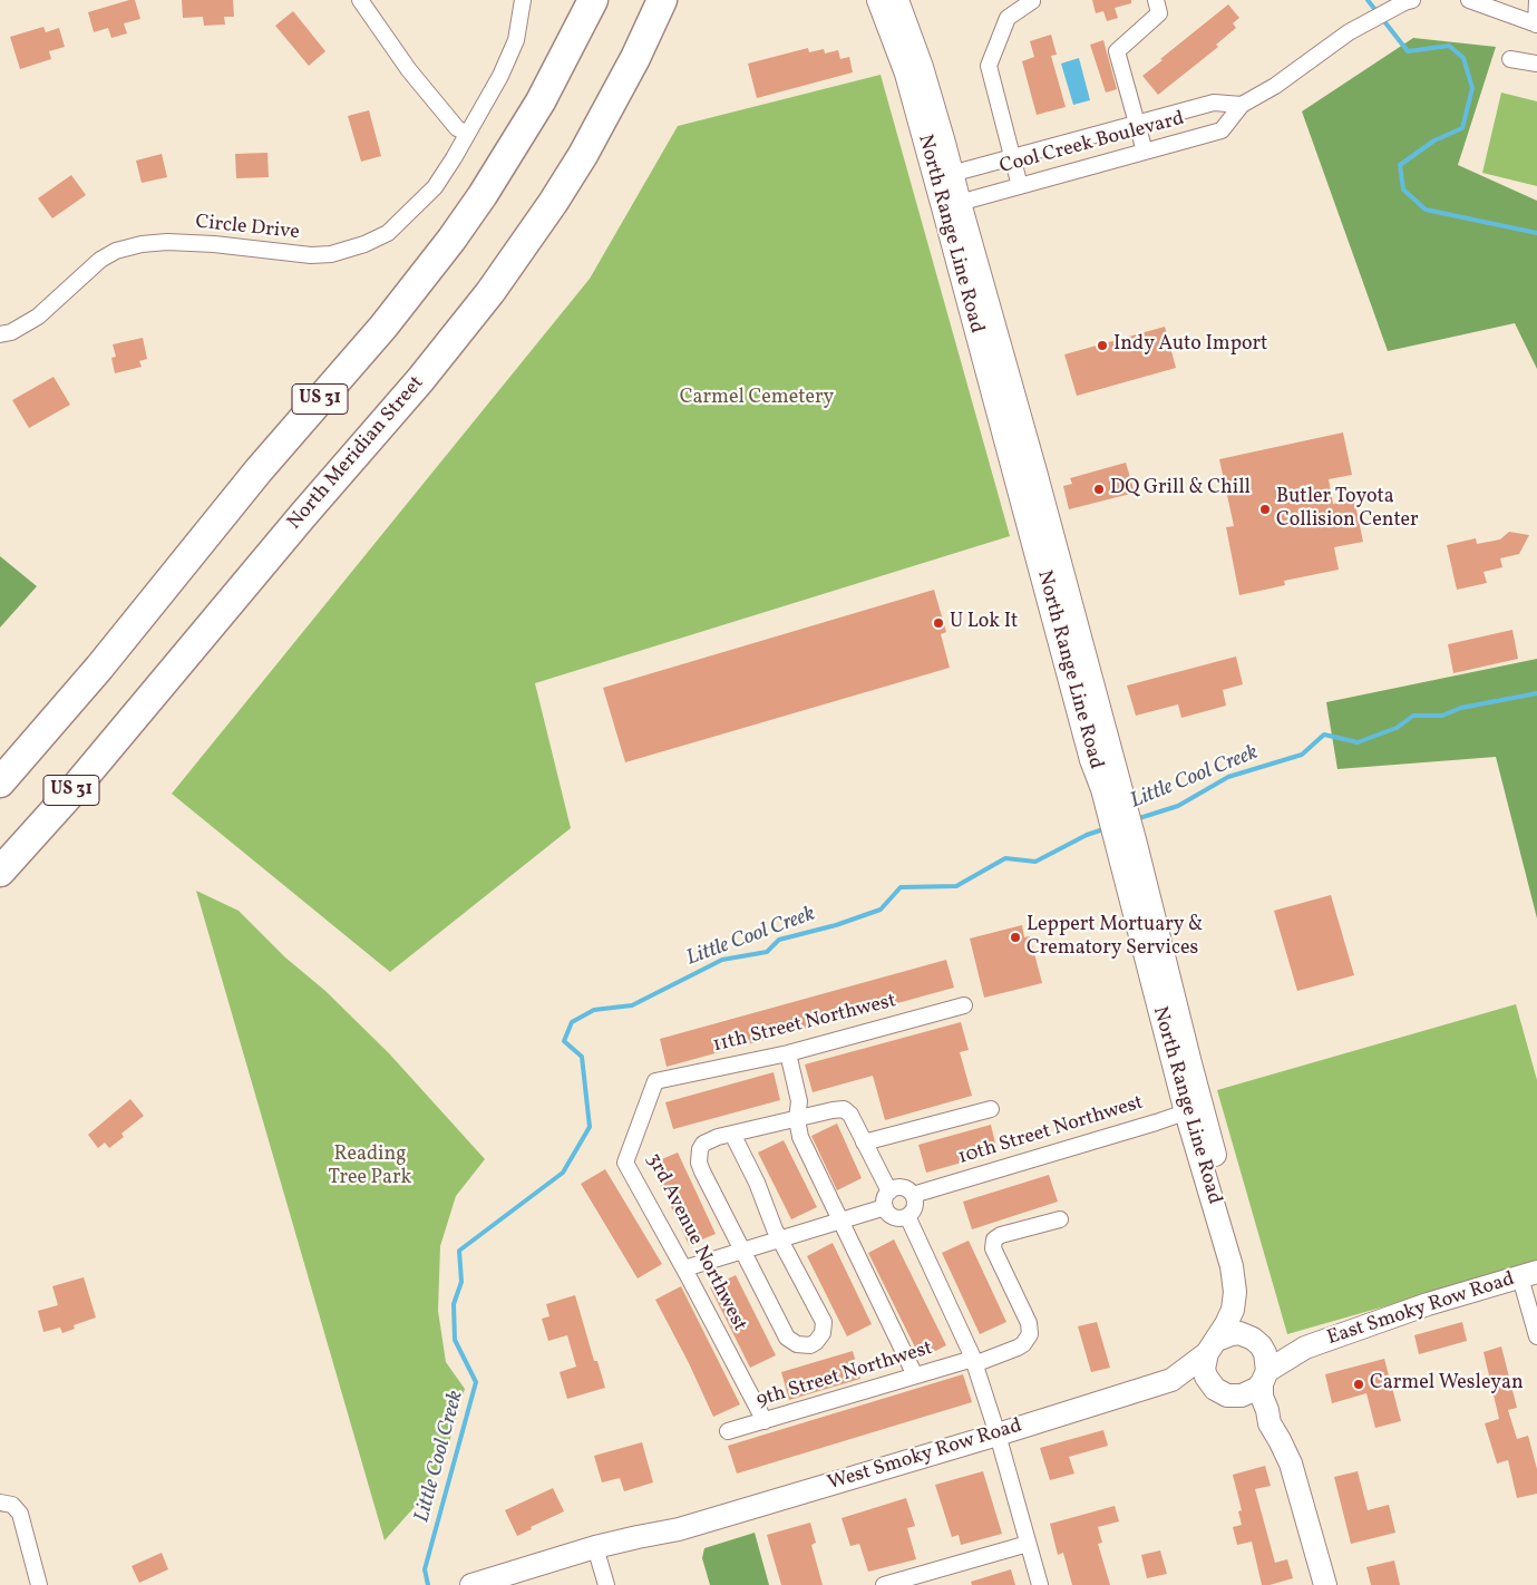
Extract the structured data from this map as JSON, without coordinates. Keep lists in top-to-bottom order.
{
  "streets": {
    "highway": ["US 31", "North Meridian Street"],
    "main road": ["North Range Line Road", "East Smoky Row Road", "West Smoky Row Road"],
    "street": [
      "Cool Creek Boulevard",
      "Circle Drive",
      "11th Street Northwest",
      "10th Street Northwest",
      "3rd Avenue Northwest",
      "9th Street Northwest"
    ]
  },
  "crossings": [
    ["Cool Creek Boulevard", "North Range Line Road"],
    ["North Range Line Road", "10th Street Northwest"],
    ["North Range Line Road", "East Smoky Row Road"],
    ["North Range Line Road", "West Smoky Row Road"],
    ["11th Street Northwest", "3rd Avenue Northwest"],
    ["3rd Avenue Northwest", "9th Street Northwest"],
    ["East Smoky Row Road", "West Smoky Row Road"]
  ],
  "water": ["Little Cool Creek"],
  "parks": ["Carmel Cemetery", "Reading Tree Park"],
  "places": [
    "Indy Auto Import",
    "DQ Grill & Chill",
    "Butler Toyota Collision Center",
    "U Lok It",
    "Leppert Mortuary & Crematory Services",
    "Carmel Wesleyan"
  ]
}
